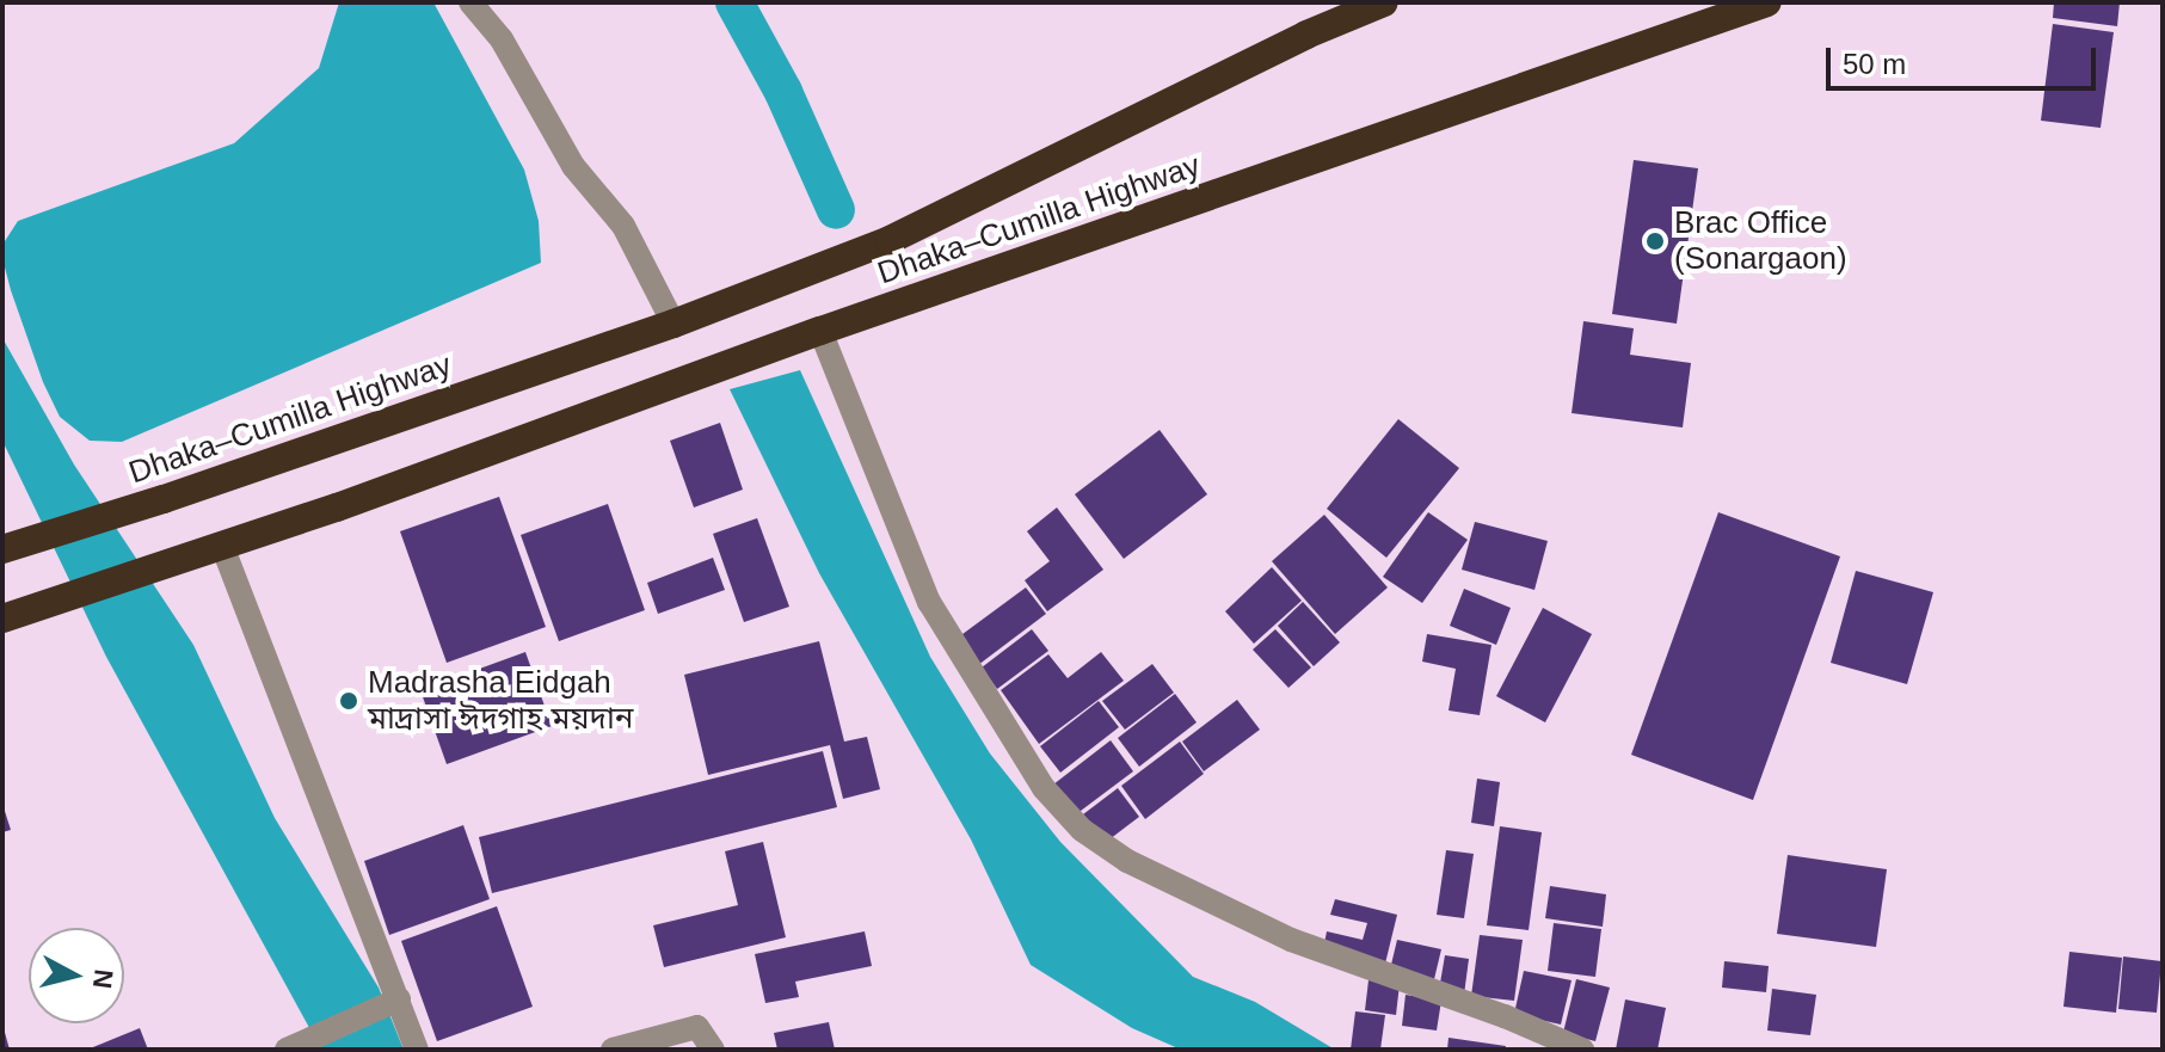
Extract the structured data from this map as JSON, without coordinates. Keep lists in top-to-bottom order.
{
  "streets": {
    "highway": ["Dhaka–Cumilla Highway"]
  },
  "places": ["Brac Office (Sonargaon)", "Madrasha Eidgah মাদ্রাসা ঈদগাহ ময়দান"],
  "scale_bar": "50 m",
  "north": "right"
}
